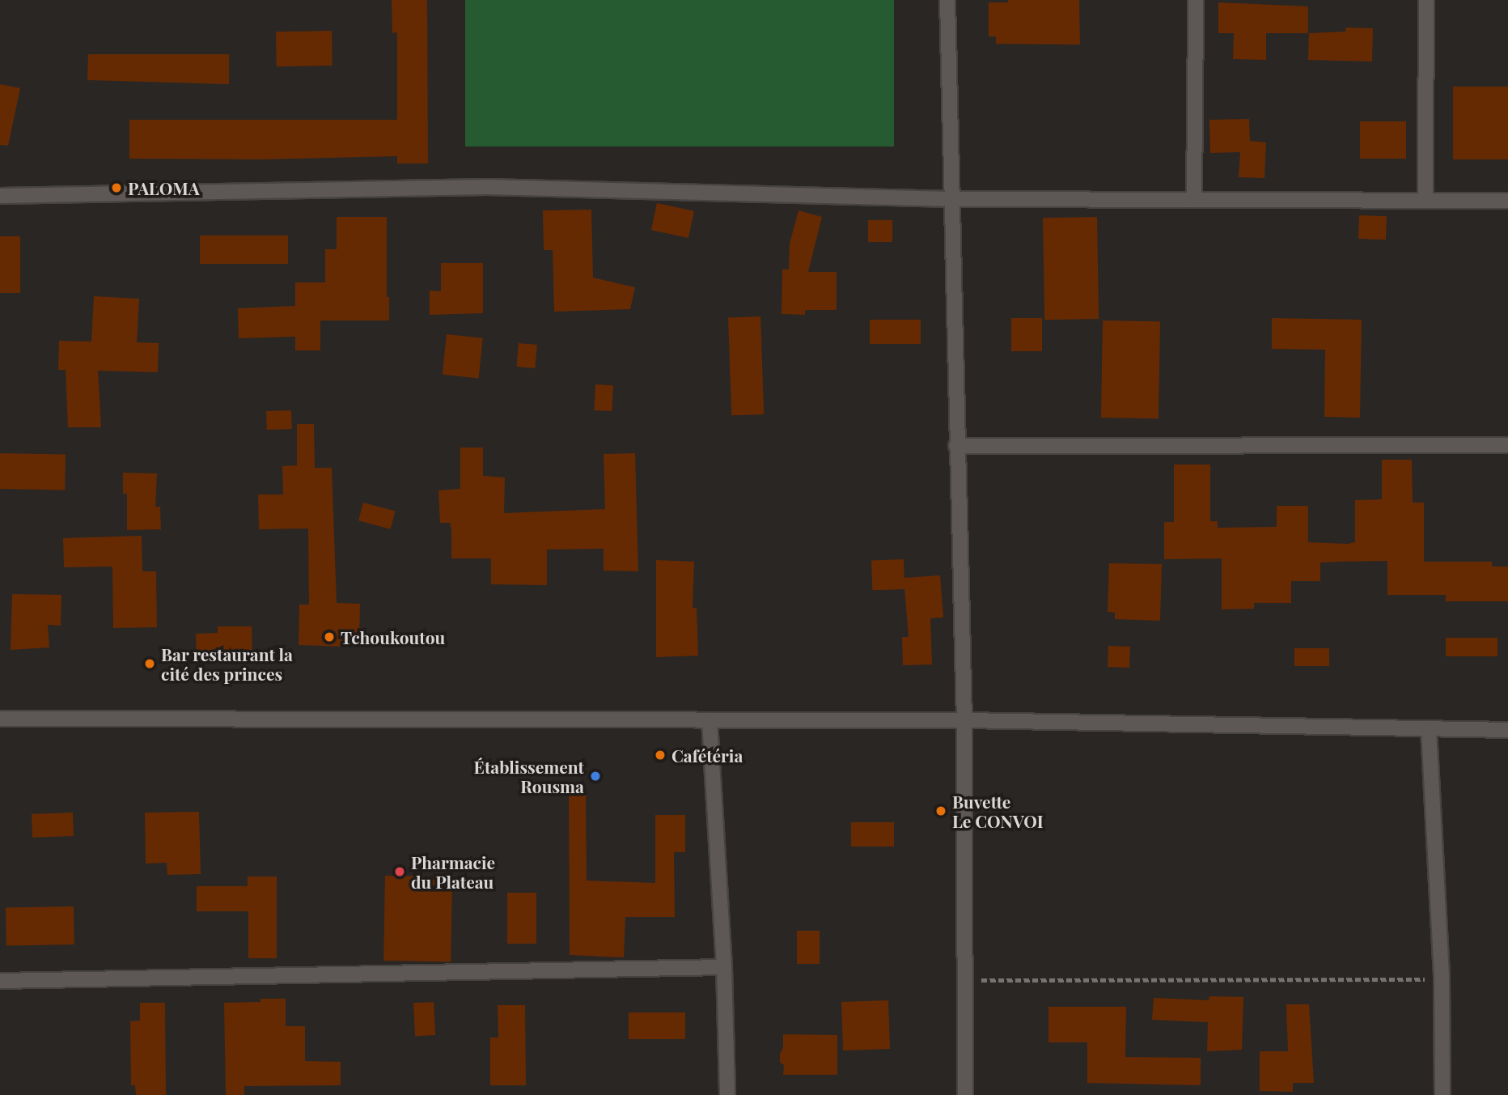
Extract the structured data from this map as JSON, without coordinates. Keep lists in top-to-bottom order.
{
  "places": [
    "PALOMA",
    "Tchoukoutou",
    "Bar restaurant la cité des princes",
    "Cafétéria",
    "Établissement Rousma",
    "Buvette Le CONVOI",
    "Pharmacie du Plateau"
  ]
}
